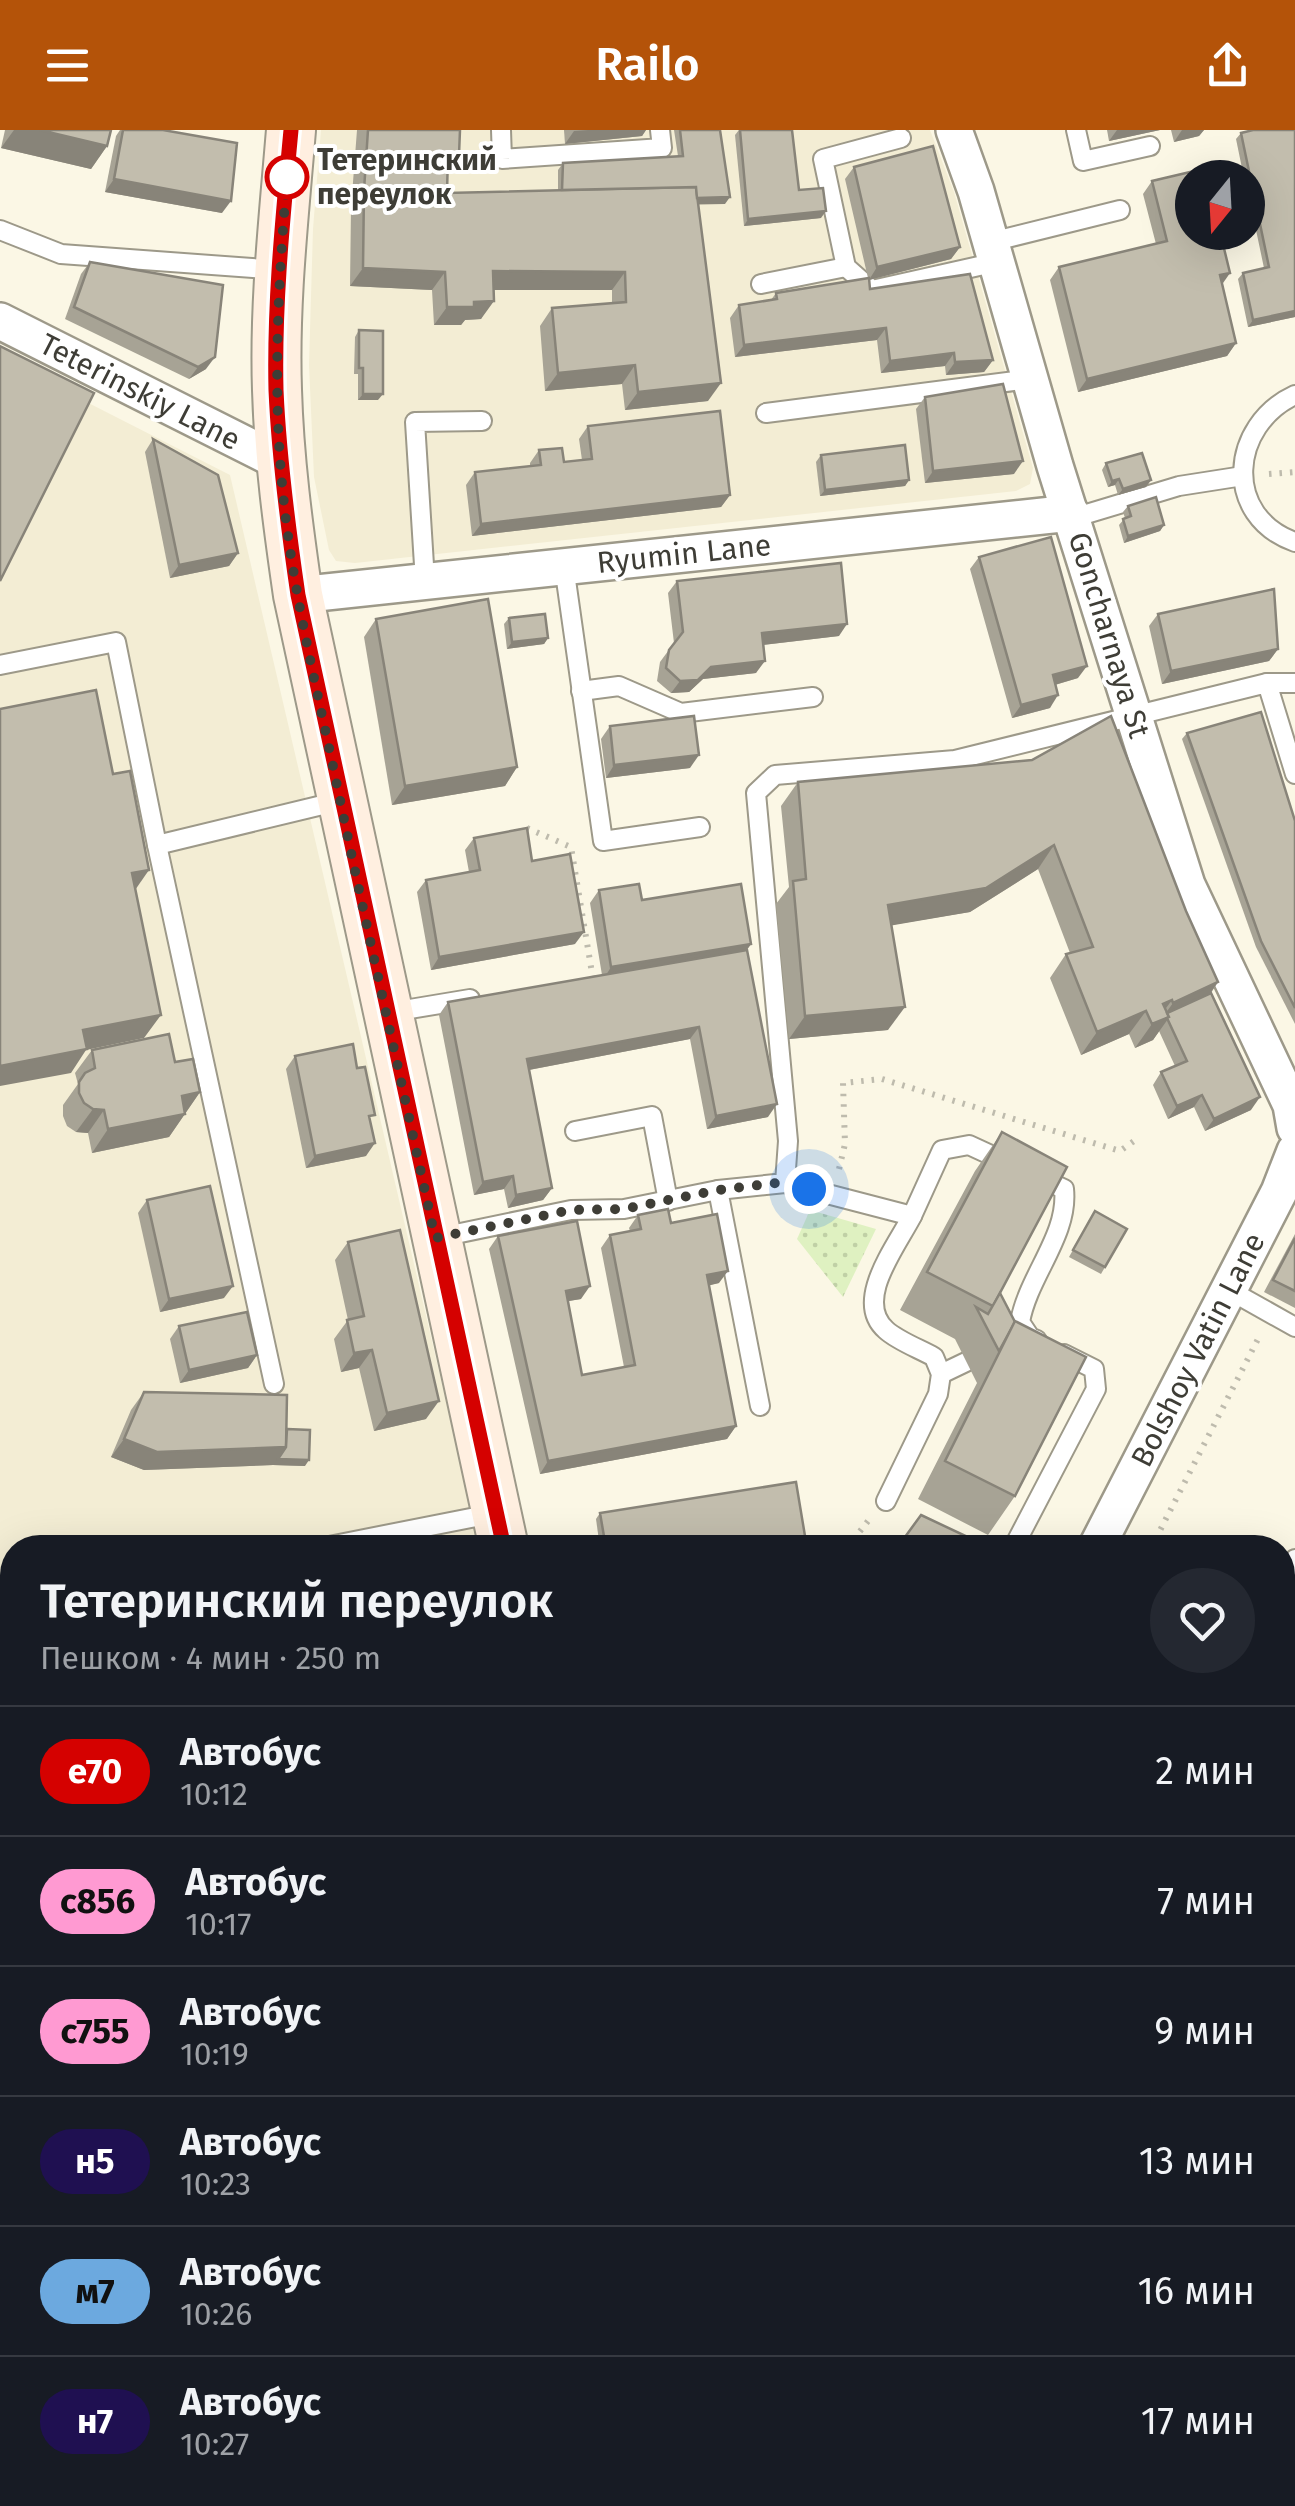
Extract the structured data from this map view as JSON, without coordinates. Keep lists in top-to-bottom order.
{
  "streets": {
    "street": [
      "Teterinskiy Lane",
      "Ryumin Lane",
      "Goncharnaya St",
      "Bolshoy Vatin Lane"
    ]
  },
  "crossings": [
    ["Ryumin Lane", "Goncharnaya St"]
  ],
  "places": ["Тетеринский переулок"],
  "lines": ["bus line е70"],
  "north": "bottom",
  "page": {
    "header": "Railo",
    "heading": ["Тетеринский переулок", "Пешком · 4 мин · 250 m"],
    "list": [
      {
        "mark": "е70",
        "name": "Автобус",
        "note": "10:12",
        "value": "2 мин"
      },
      {
        "mark": "с856",
        "name": "Автобус",
        "note": "10:17",
        "value": "7 мин"
      },
      {
        "mark": "с755",
        "name": "Автобус",
        "note": "10:19",
        "value": "9 мин"
      },
      {
        "mark": "н5",
        "name": "Автобус",
        "note": "10:23",
        "value": "13 мин"
      },
      {
        "mark": "м7",
        "name": "Автобус",
        "note": "10:26",
        "value": "16 мин"
      },
      {
        "mark": "н7",
        "name": "Автобус",
        "note": "10:27",
        "value": "17 мин"
      }
    ]
  }
}
